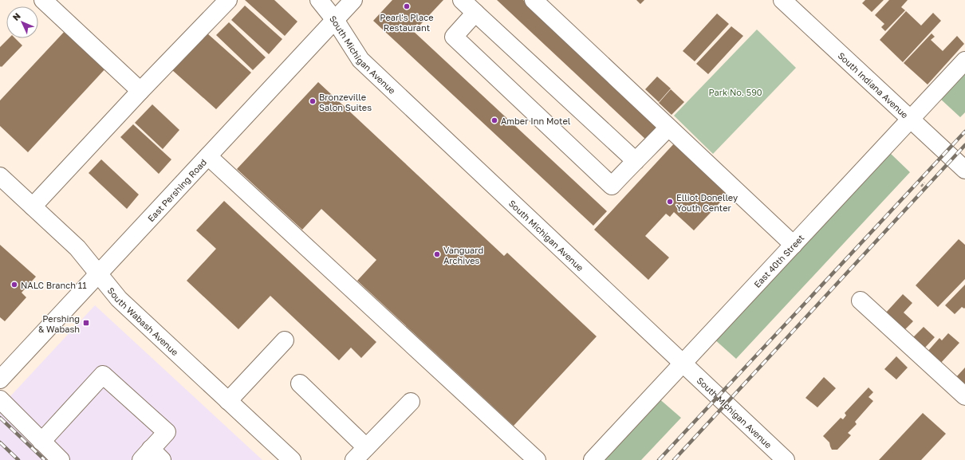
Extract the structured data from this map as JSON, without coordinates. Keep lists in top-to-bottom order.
{
  "streets": {
    "street": [
      "South Michigan Avenue",
      "South Indiana Avenue",
      "East Pershing Road",
      "East 40th Street",
      "South Wabash Avenue"
    ]
  },
  "crossings": [
    ["South Michigan Avenue", "East Pershing Road"],
    ["South Michigan Avenue", "East 40th Street"],
    ["South Indiana Avenue", "East 40th Street"],
    ["East Pershing Road", "South Wabash Avenue"]
  ],
  "parks": ["Park No. 590"],
  "places": {
    "other": [
      "Pearl's Place Restaurant",
      "Bronzeville Salon Suites",
      "Amber Inn Motel",
      "Elliot Donelley Youth Center",
      "Vanguard Archives",
      "NALC Branch 11"
    ],
    "transit": ["Pershing & Wabash"]
  },
  "north": "top left"
}
